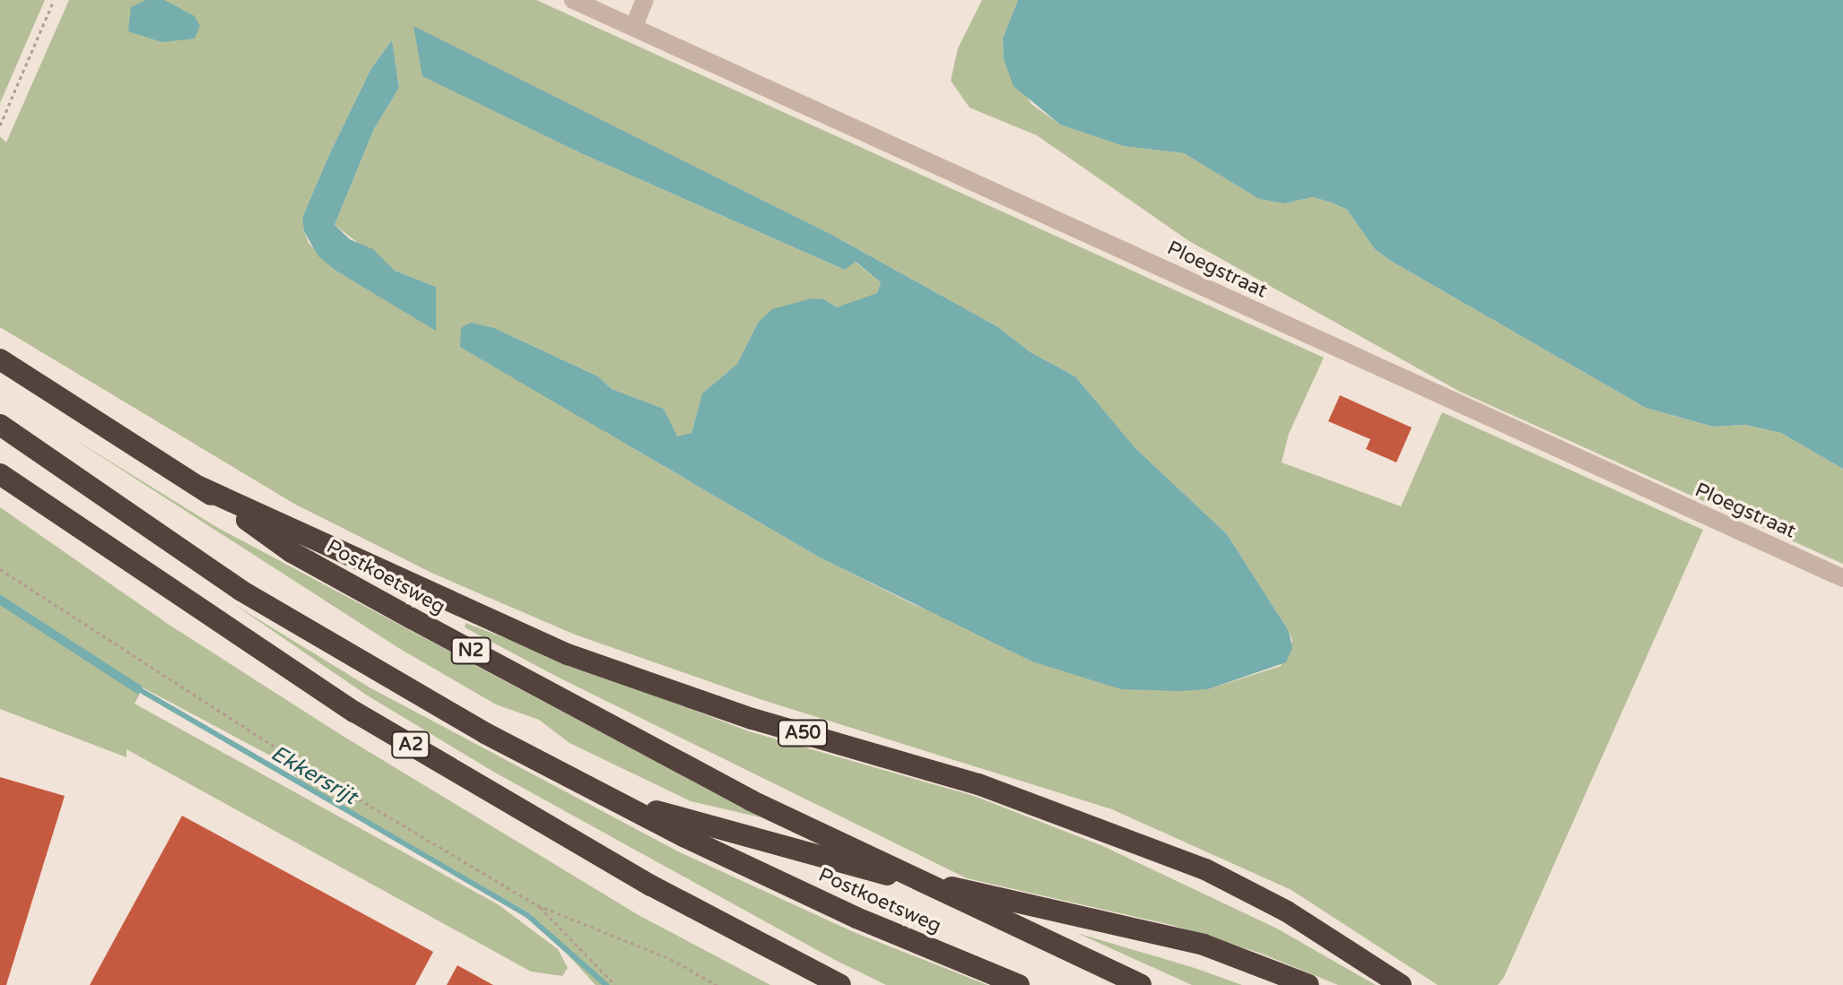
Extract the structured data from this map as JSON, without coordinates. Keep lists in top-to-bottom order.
{
  "streets": {
    "highway": [
      "Postkoetsweg",
      "N2",
      "A50",
      "A2"
    ],
    "street": ["Ploegstraat"]
  },
  "crossings": [
    ["Postkoetsweg", "A50"]
  ],
  "water": ["Ekkersrijt"]
}
